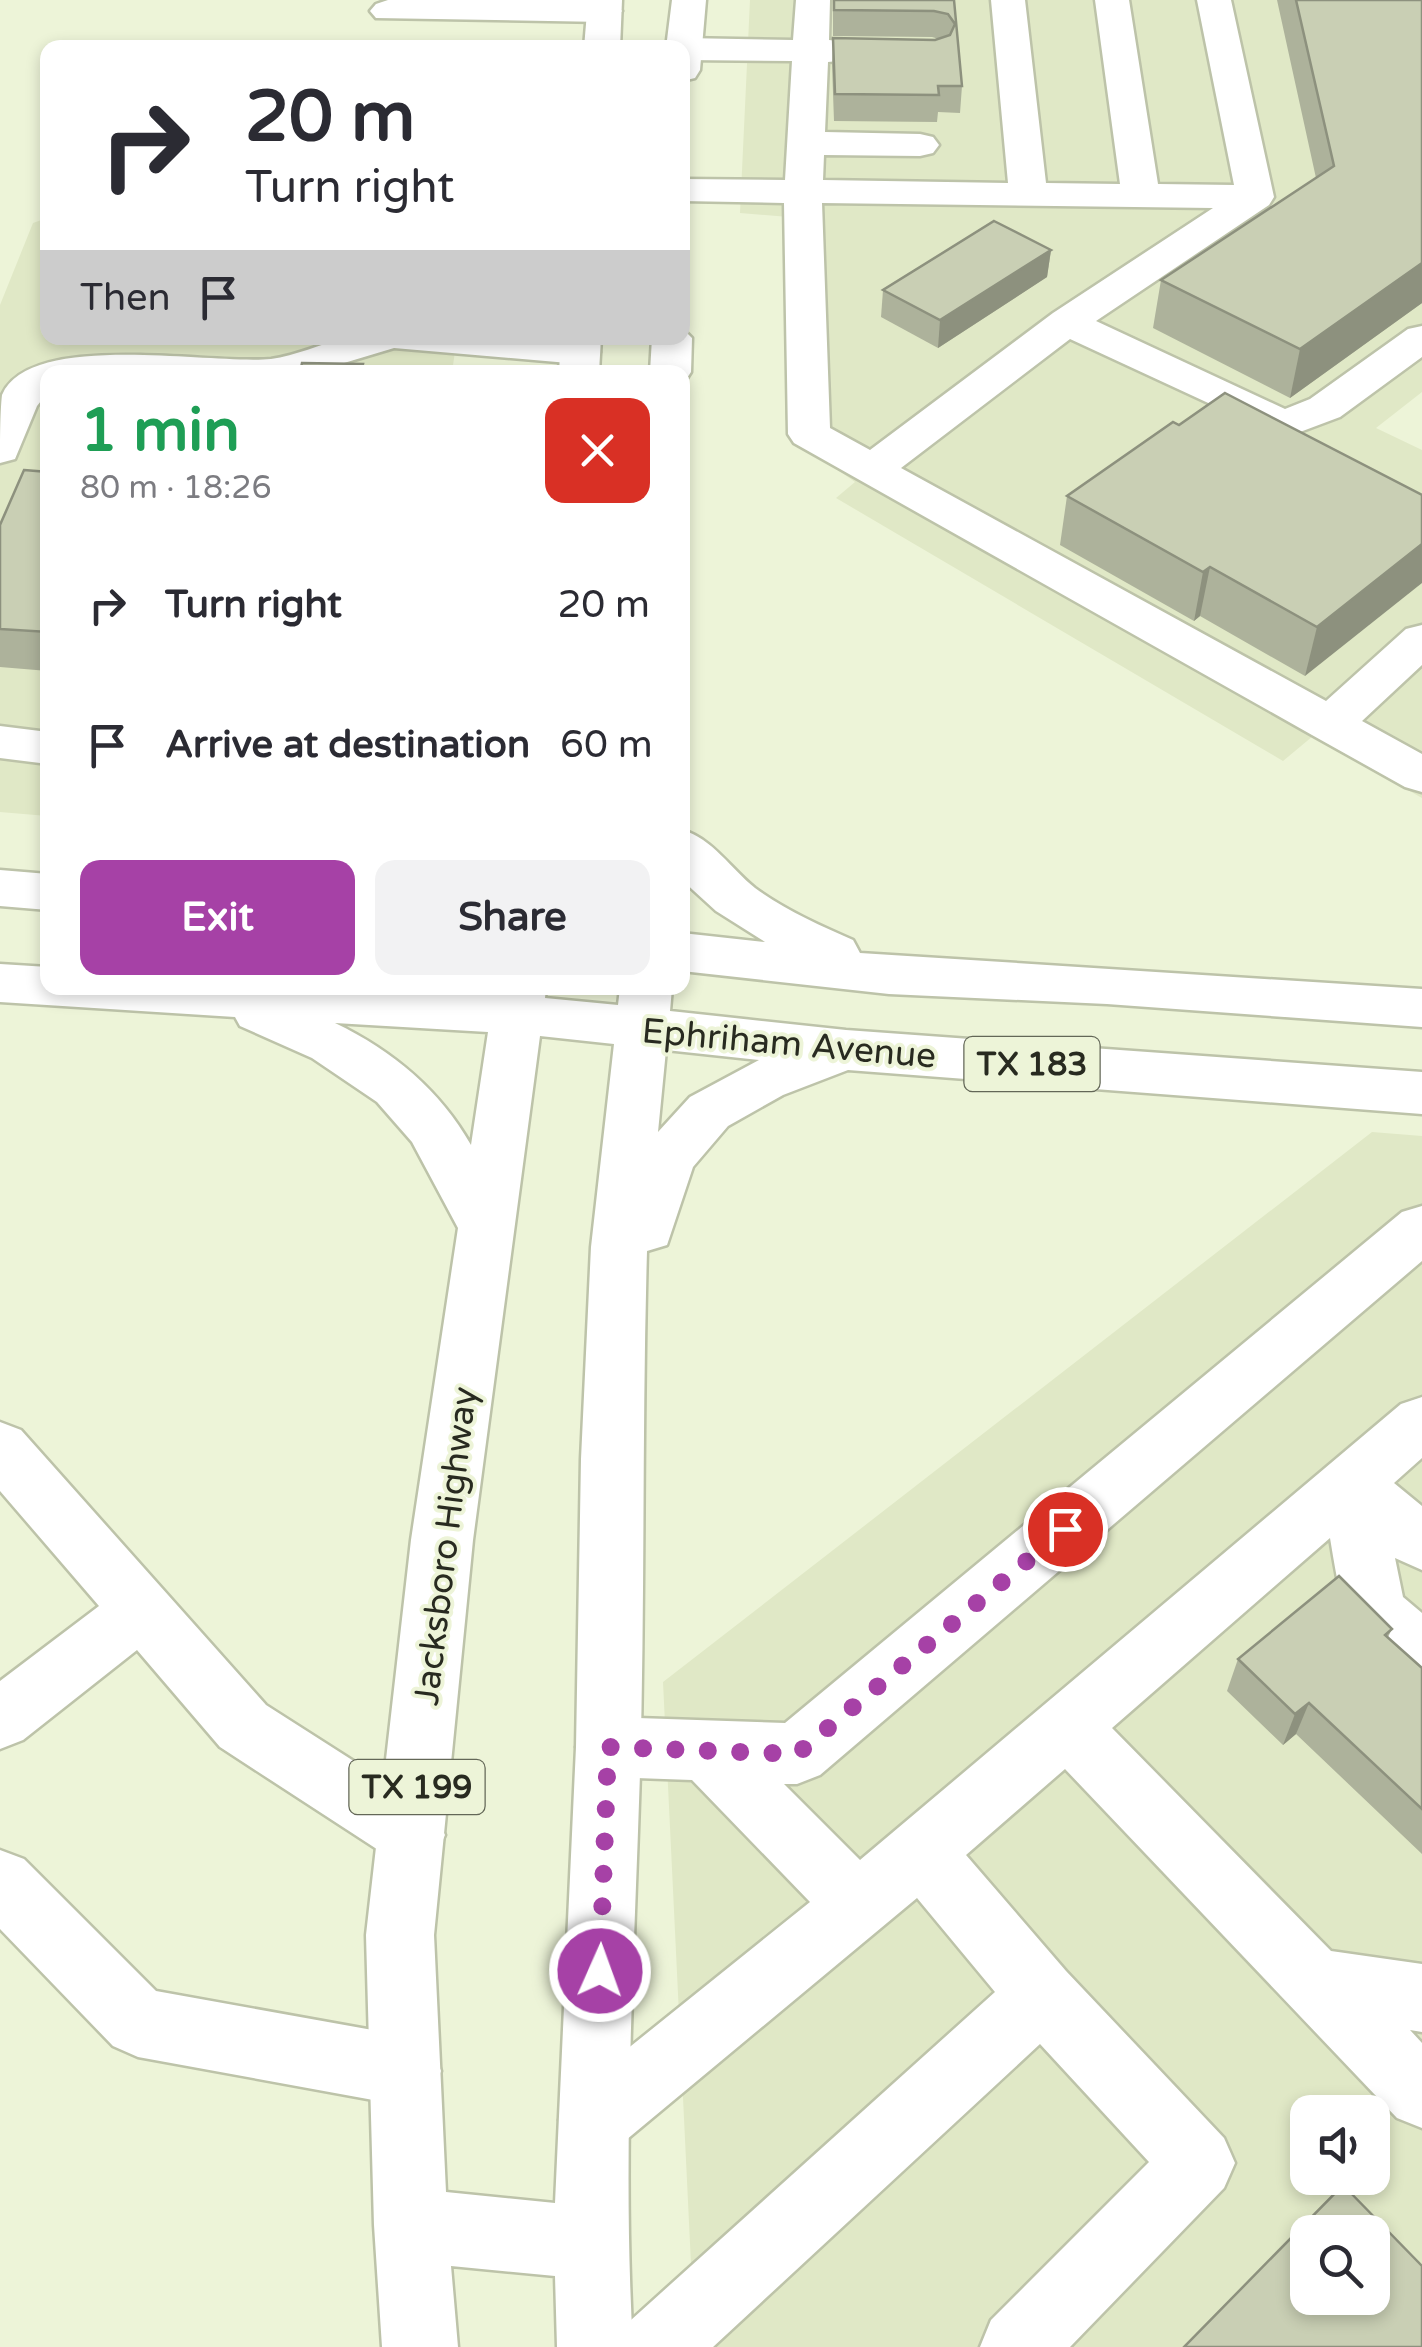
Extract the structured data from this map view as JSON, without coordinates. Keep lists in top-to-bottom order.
{
  "streets": {
    "main road": [
      "Ephriham Avenue",
      "TX 183",
      "Jacksboro Highway",
      "TX 199"
    ]
  },
  "crossings": [
    ["Ephriham Avenue", "TX 183"],
    ["Ephriham Avenue", "Jacksboro Highway"],
    ["TX 183", "Jacksboro Highway"]
  ],
  "page": {
    "turn": ["20 m", "Turn right"],
    "then": "Then",
    "heading": ["1 min", "80 m · 18:26"],
    "list": [
      {
        "name": "Turn right",
        "value": "20 m"
      },
      {
        "name": "Arrive at destination",
        "value": "60 m"
      }
    ],
    "buttons": ["Exit", "Share"]
  }
}
